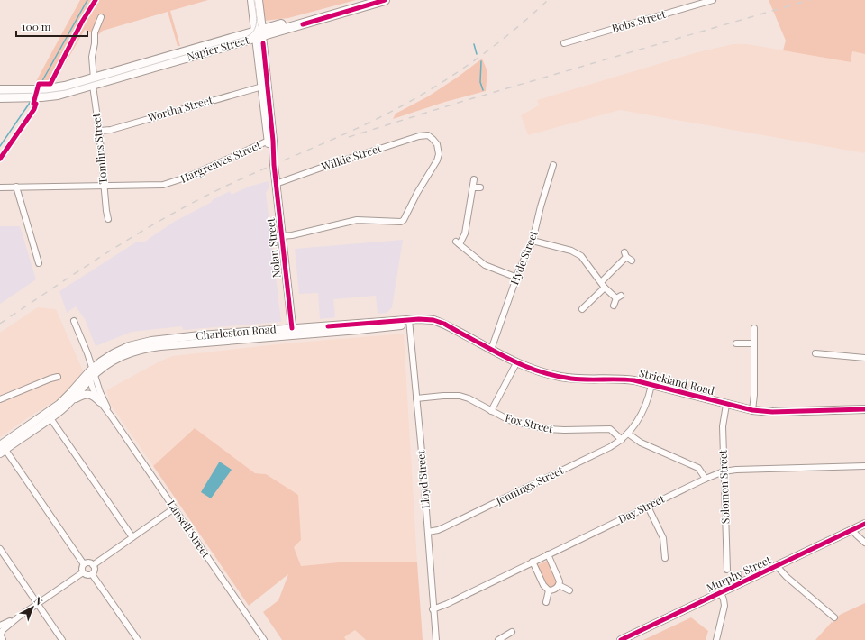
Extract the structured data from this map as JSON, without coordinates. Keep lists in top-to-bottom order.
{
  "streets": {
    "highway": ["Napier Street"],
    "street": [
      "Bobs Street",
      "Wortha Street",
      "Tomlins Street",
      "Wilkie Street",
      "Hargreaves Street",
      "Nolan Street",
      "Hyde Street",
      "Charleston Road",
      "Strickland Road",
      "Fox Street",
      "Lloyd Street",
      "Jennings Street",
      "Solomon Street",
      "Day Street",
      "Lansell Street",
      "Murphy Street"
    ]
  },
  "crossings": [
    ["Napier Street", "Tomlins Street"],
    ["Napier Street", "Nolan Street"],
    ["Wortha Street", "Tomlins Street"],
    ["Wortha Street", "Nolan Street"],
    ["Tomlins Street", "Hargreaves Street"],
    ["Wilkie Street", "Nolan Street"],
    ["Hargreaves Street", "Nolan Street"],
    ["Nolan Street", "Charleston Road"],
    ["Hyde Street", "Strickland Road"],
    ["Charleston Road", "Strickland Road"],
    ["Charleston Road", "Lloyd Street"],
    ["Charleston Road", "Lansell Street"],
    ["Strickland Road", "Lloyd Street"],
    ["Strickland Road", "Jennings Street"],
    ["Strickland Road", "Solomon Street"],
    ["Fox Street", "Lloyd Street"],
    ["Fox Street", "Jennings Street"],
    ["Lloyd Street", "Jennings Street"],
    ["Lloyd Street", "Day Street"],
    ["Solomon Street", "Day Street"]
  ],
  "scale_bar": "100 m",
  "north": "top right"
}
